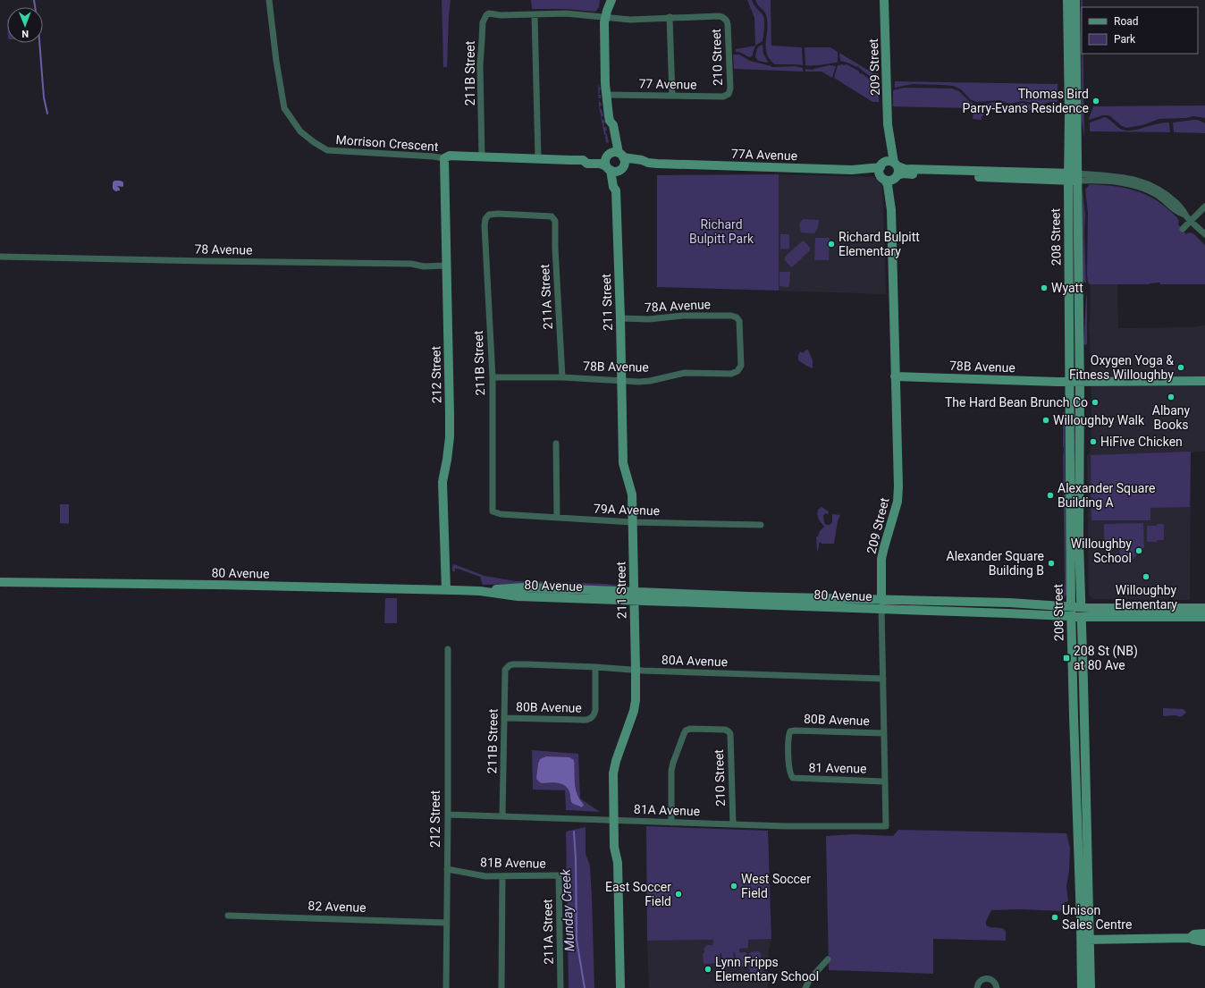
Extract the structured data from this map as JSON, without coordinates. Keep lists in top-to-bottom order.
{
  "streets": {
    "main road": [
      "209 Street",
      "77A Avenue",
      "208 Street",
      "211 Street",
      "78B Avenue",
      "212 Street",
      "80 Avenue"
    ],
    "street": [
      "210 Street",
      "211B Street",
      "77 Avenue",
      "Morrison Crescent",
      "78 Avenue",
      "211A Street",
      "78A Avenue",
      "79A Avenue",
      "80A Avenue",
      "80B Avenue",
      "81 Avenue",
      "81A Avenue",
      "81B Avenue",
      "82 Avenue"
    ]
  },
  "crossings": [
    ["210 Street", "77 Avenue"],
    ["210 Street", "81A Avenue"],
    ["209 Street", "77A Avenue"],
    ["209 Street", "78B Avenue"],
    ["209 Street", "80 Avenue"],
    ["209 Street", "80A Avenue"],
    ["209 Street", "80B Avenue"],
    ["209 Street", "81 Avenue"],
    ["209 Street", "81A Avenue"],
    ["211B Street", "77A Avenue"],
    ["211B Street", "211A Street"],
    ["211B Street", "78B Avenue"],
    ["211B Street", "79A Avenue"],
    ["211B Street", "80A Avenue"],
    ["211B Street", "80B Avenue"],
    ["211B Street", "81A Avenue"],
    ["77 Avenue", "211 Street"],
    ["Morrison Crescent", "77A Avenue"],
    ["Morrison Crescent", "212 Street"],
    ["77A Avenue", "211 Street"],
    ["77A Avenue", "212 Street"],
    ["208 Street", "78B Avenue"],
    ["208 Street", "80 Avenue"],
    ["78 Avenue", "212 Street"],
    ["211A Street", "78B Avenue"],
    ["211A Street", "81B Avenue"],
    ["211 Street", "78A Avenue"],
    ["211 Street", "78B Avenue"],
    ["211 Street", "79A Avenue"],
    ["211 Street", "80 Avenue"],
    ["211 Street", "80A Avenue"],
    ["211 Street", "81A Avenue"],
    ["78A Avenue", "78B Avenue"],
    ["212 Street", "80 Avenue"],
    ["212 Street", "81A Avenue"],
    ["212 Street", "81B Avenue"],
    ["212 Street", "82 Avenue"],
    ["80A Avenue", "80B Avenue"],
    ["80B Avenue", "81 Avenue"]
  ],
  "water": ["Munday Creek"],
  "parks": ["Richard Bulpitt Park"],
  "places": {
    "other": [
      "Thomas Bird Parry-Evans Residence",
      "Richard Bulpitt Elementary",
      "Wyatt",
      "Oxygen Yoga & Fitness Willoughby",
      "Albany Books",
      "The Hard Bean Brunch Co",
      "Willoughby Walk",
      "HiFive Chicken",
      "Alexander Square Building A",
      "Willoughby School",
      "Alexander Square Building B",
      "Willoughby Elementary",
      "West Soccer Field",
      "East Soccer Field",
      "Unison Sales Centre",
      "Lynn Fripps Elementary School"
    ],
    "transit": ["208 St (NB) at 80 Ave"]
  },
  "legend": ["Road", "Park"],
  "north": "bottom"
}
